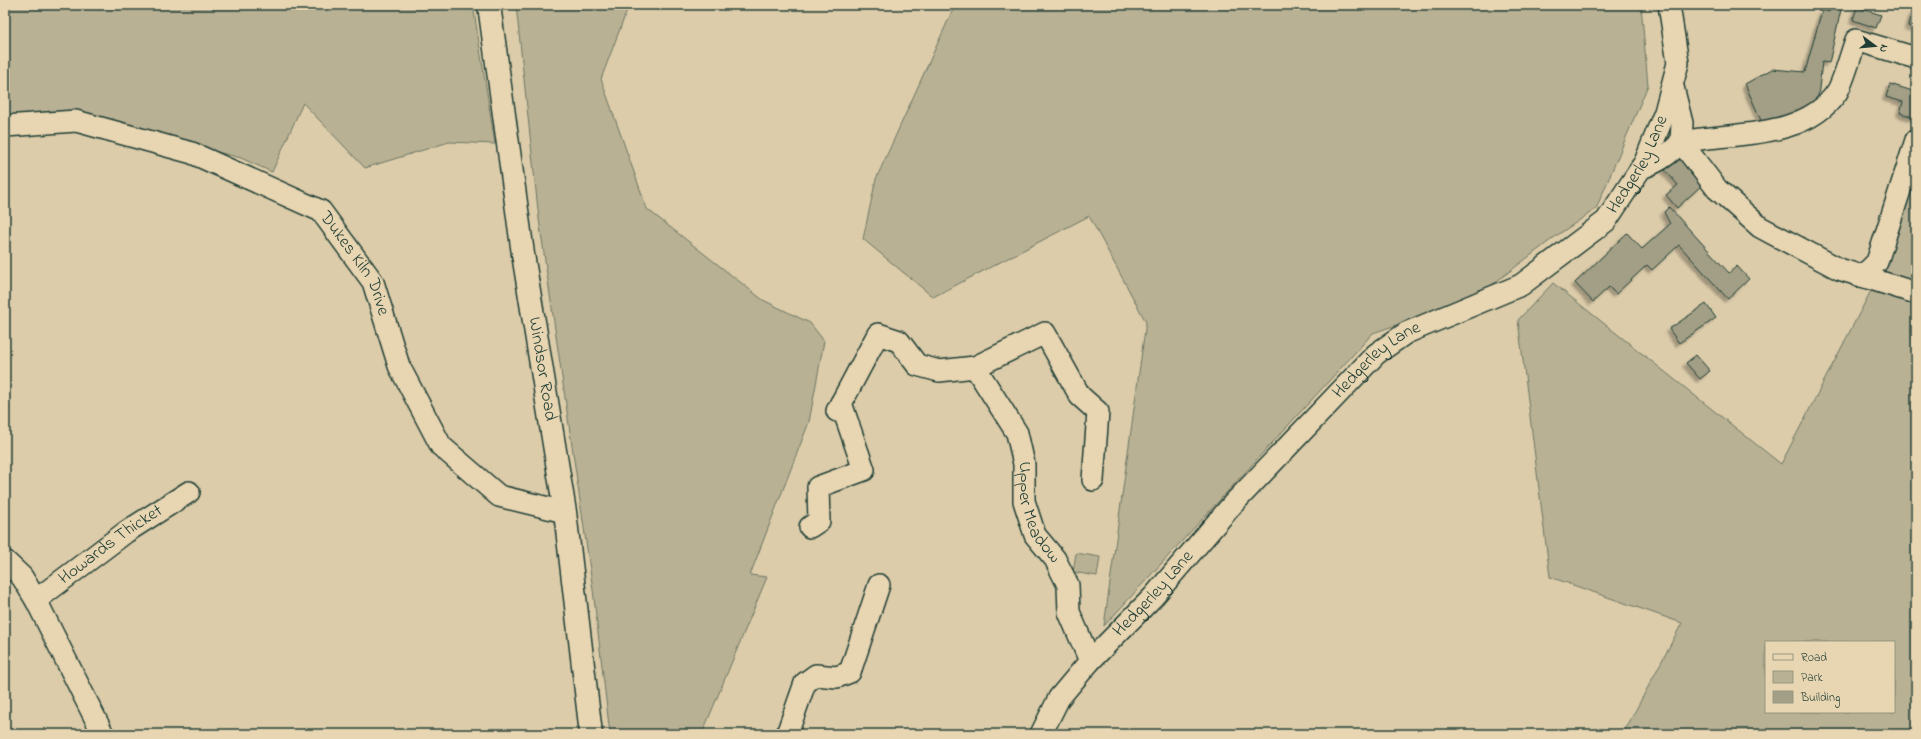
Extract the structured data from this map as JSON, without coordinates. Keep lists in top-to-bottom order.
{
  "streets": {
    "main road": ["Windsor Road"],
    "street": [
      "Hedgerley Lane",
      "Dukes Kiln Drive",
      "Upper Meadow",
      "Howards Thicket"
    ]
  },
  "crossings": [
    ["Hedgerley Lane", "Upper Meadow"],
    ["Dukes Kiln Drive", "Windsor Road"]
  ],
  "legend": ["Road", "Park", "Building"],
  "north": "right"
}
